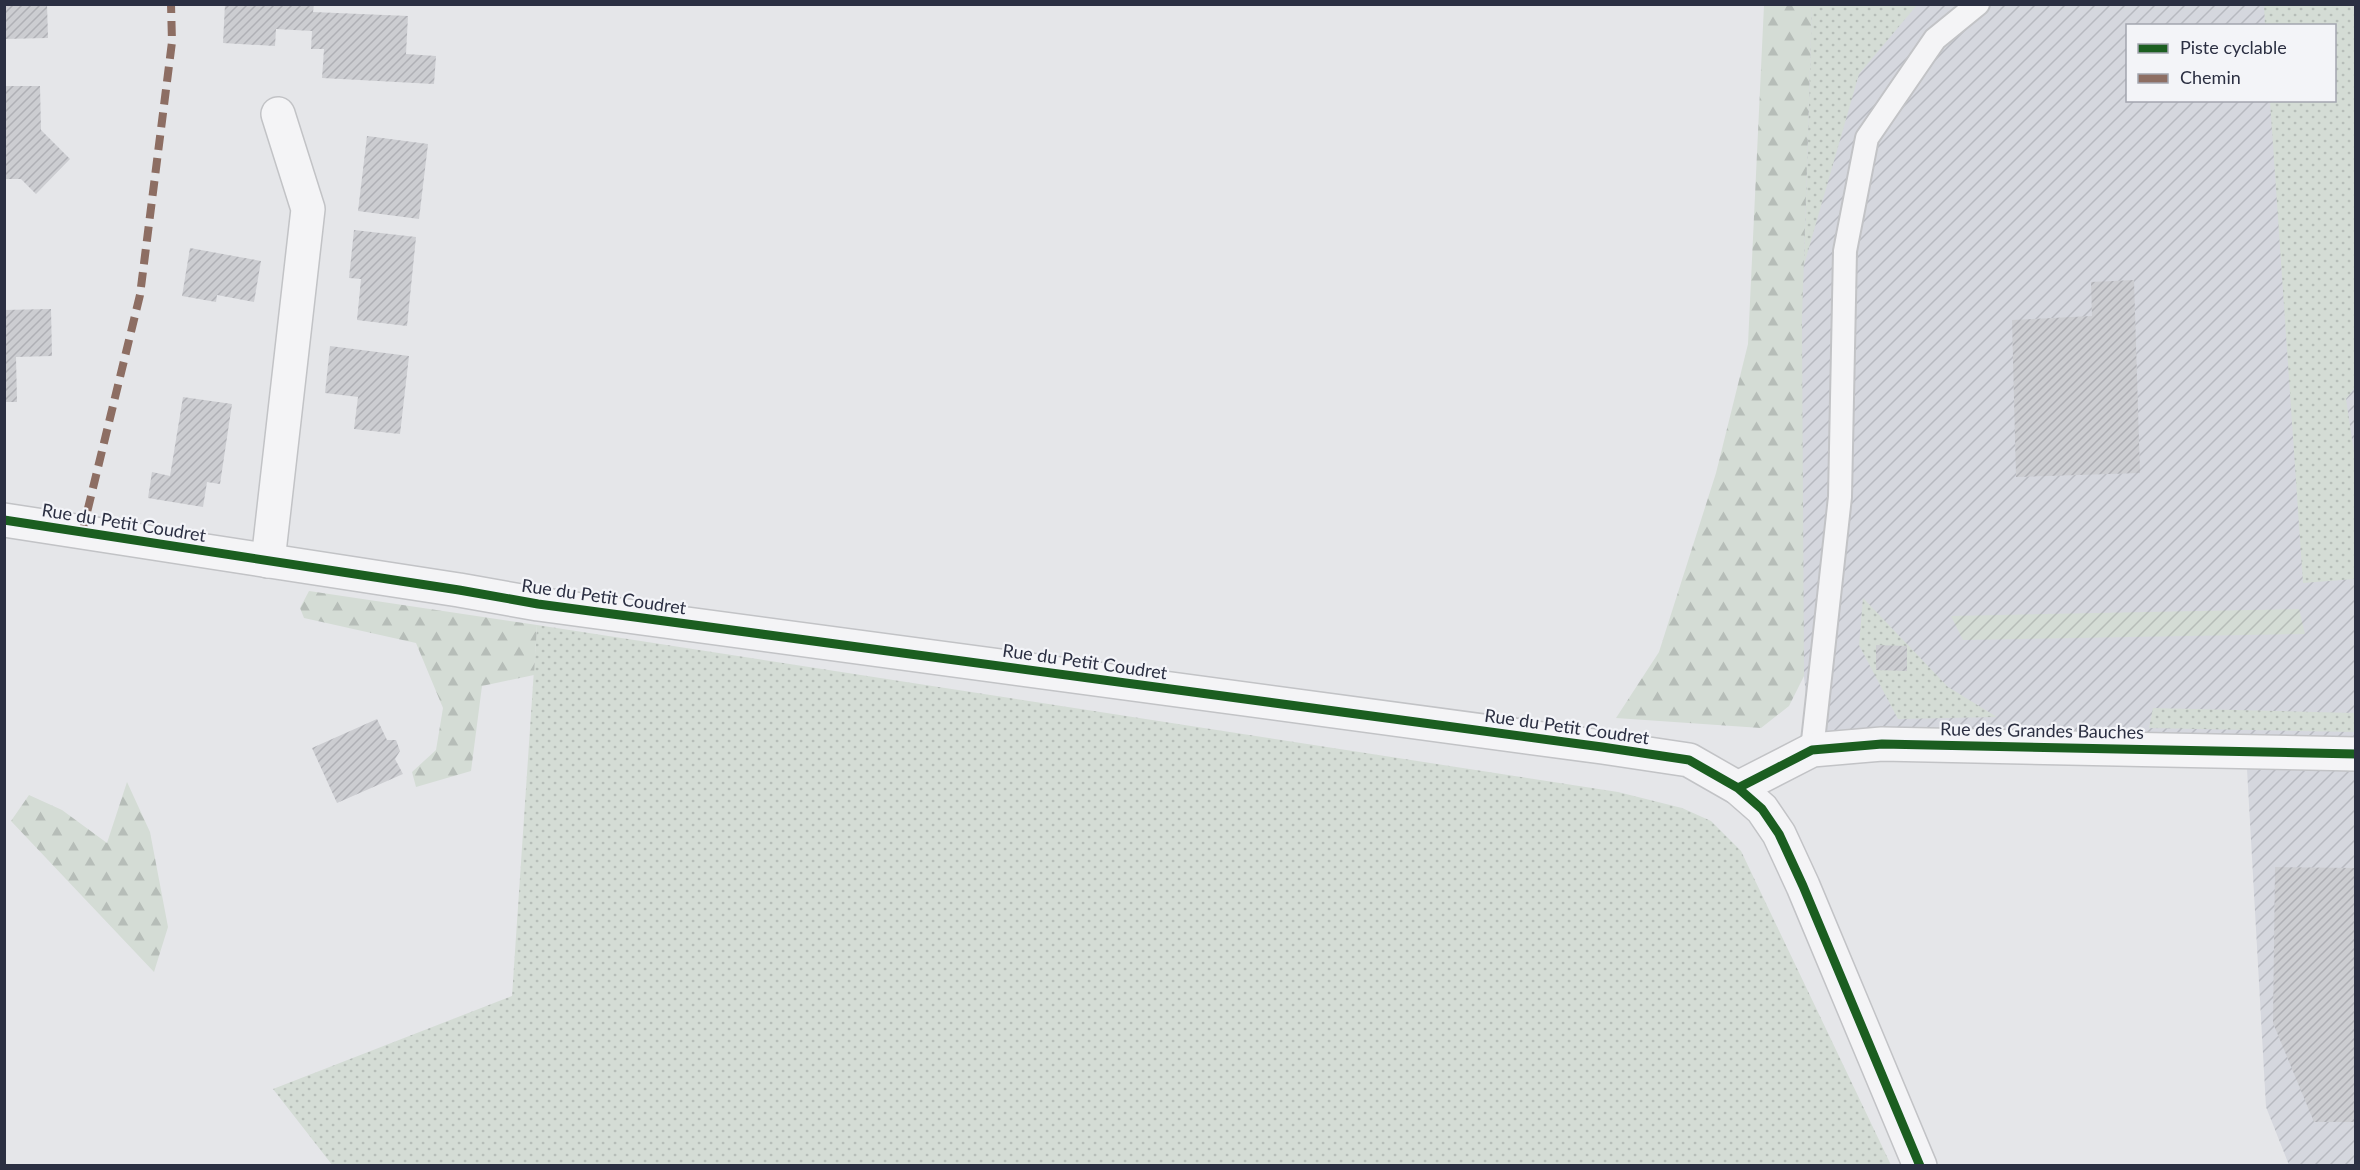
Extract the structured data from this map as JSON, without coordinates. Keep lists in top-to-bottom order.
{
  "streets": {
    "street": ["Rue du Petit Coudret", "Rue des Grandes Bauches"]
  },
  "crossings": [
    ["Rue du Petit Coudret", "Rue des Grandes Bauches"]
  ],
  "legend": ["Piste cyclable", "Chemin"]
}
